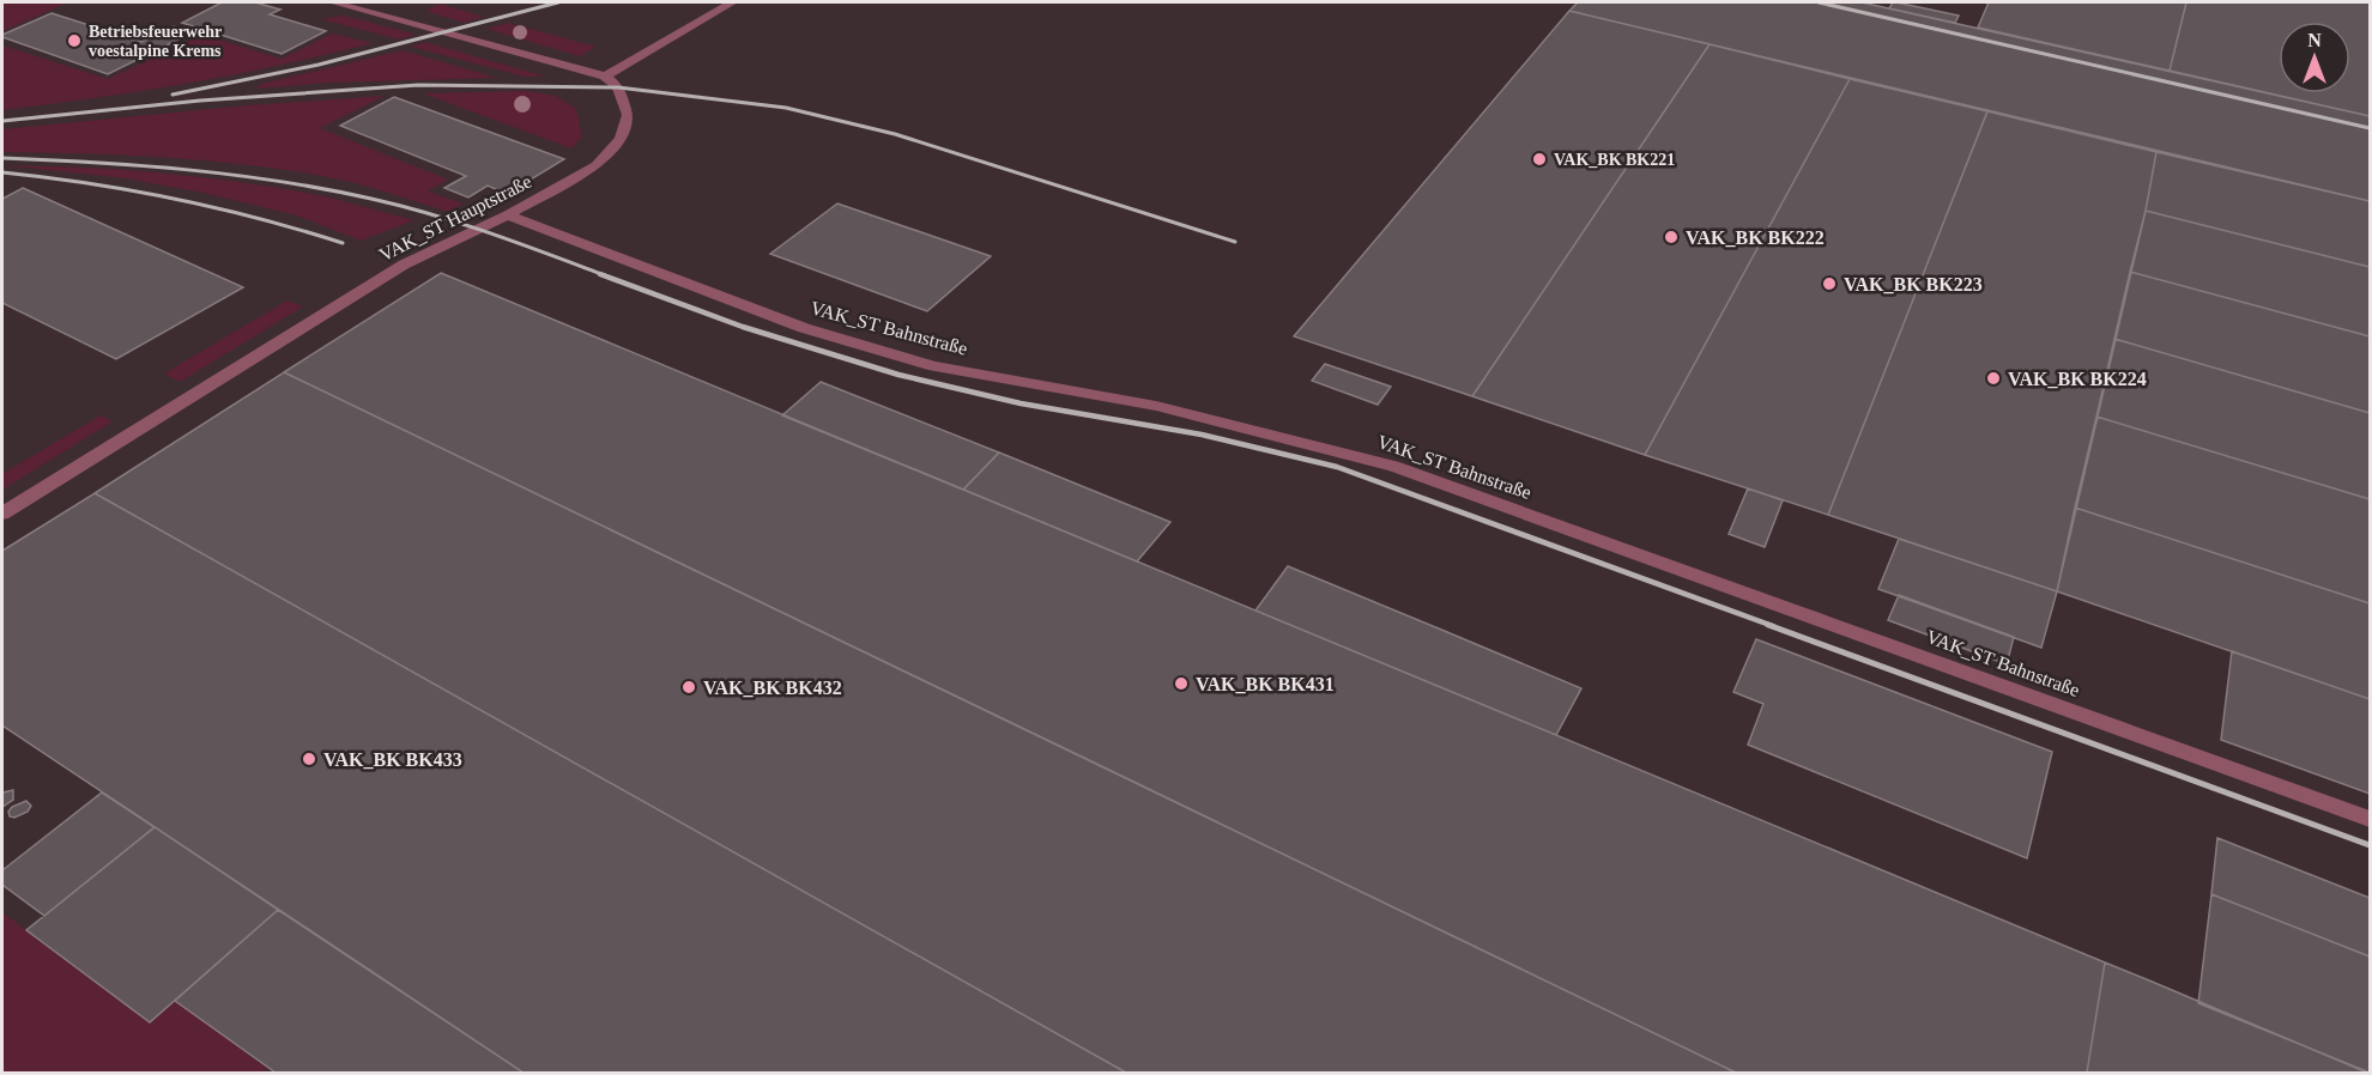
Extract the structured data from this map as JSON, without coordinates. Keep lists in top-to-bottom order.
{
  "streets": {
    "lane": ["VAK_ST Hauptstraße", "VAK_ST Bahnstraße"]
  },
  "crossings": [
    ["VAK_ST Hauptstraße", "VAK_ST Bahnstraße"]
  ],
  "places": [
    "Betriebsfeuerwehr voestalpine Krems",
    "VAK_BK BK221",
    "VAK_BK BK222",
    "VAK_BK BK223",
    "VAK_BK BK224",
    "VAK_BK BK431",
    "VAK_BK BK432",
    "VAK_BK BK433"
  ],
  "north": "top"
}
